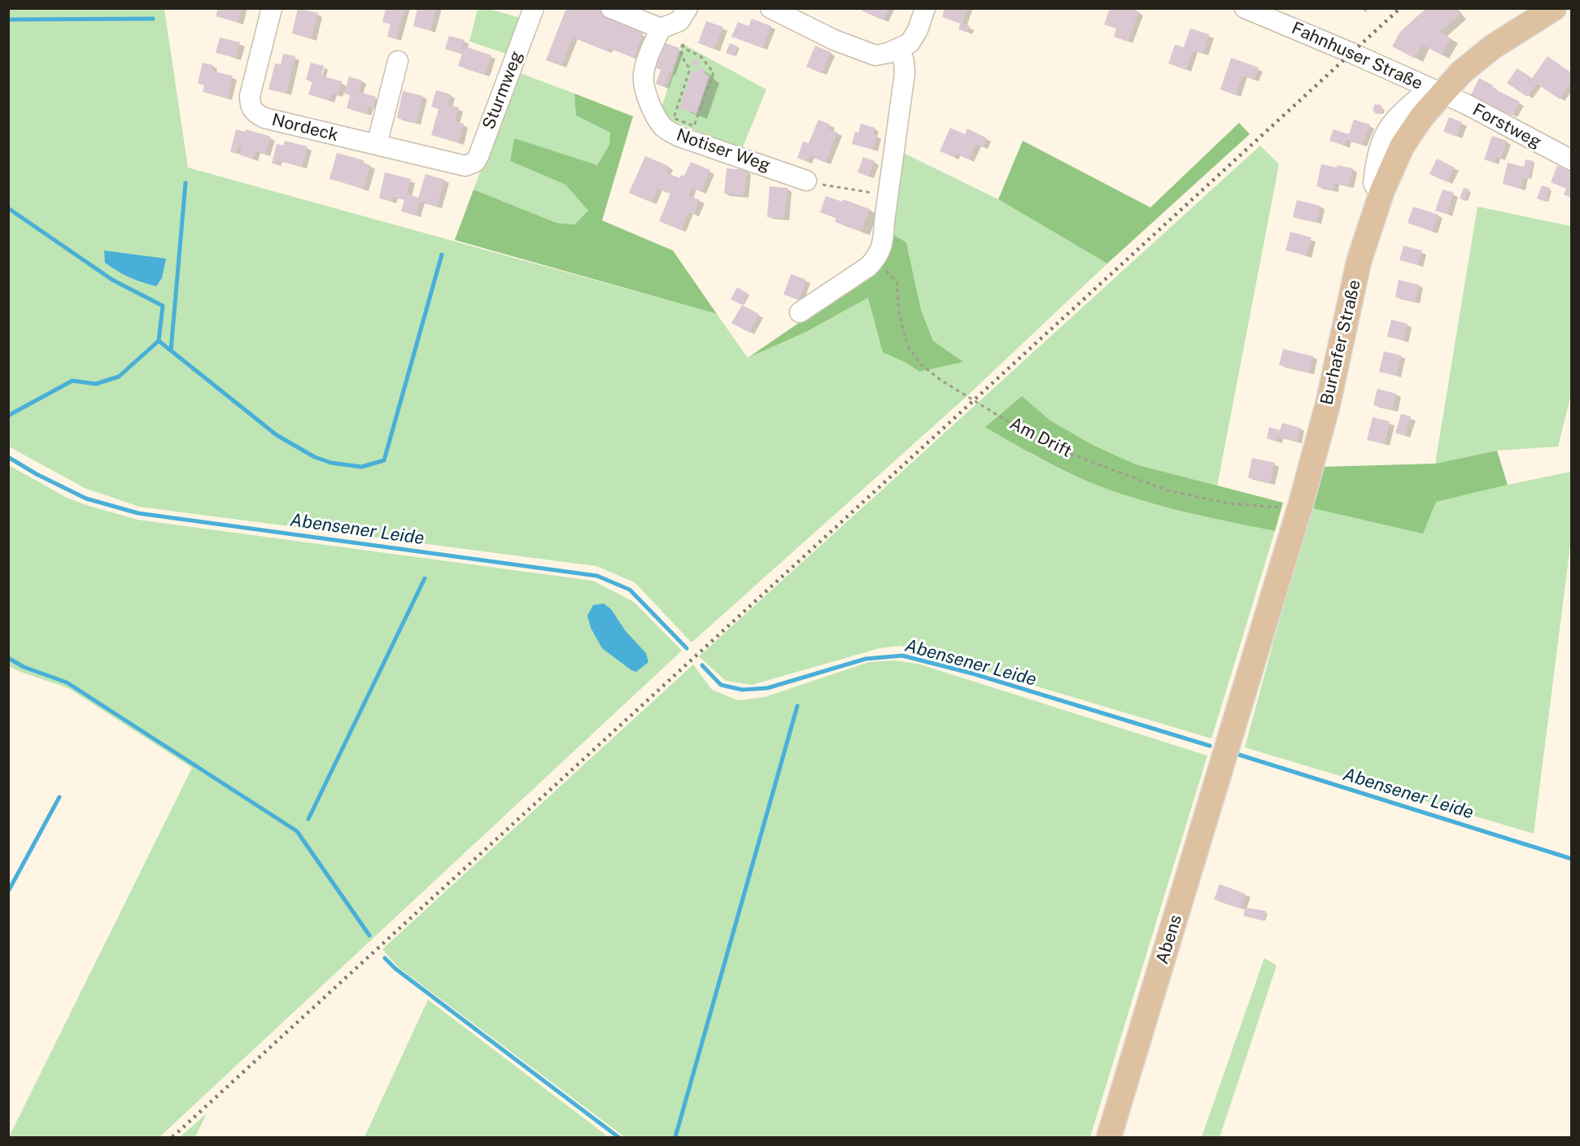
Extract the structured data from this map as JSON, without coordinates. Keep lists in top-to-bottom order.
{
  "streets": {
    "main road": ["Burhafer Straße", "Abens"],
    "street": [
      "Fahnhuser Straße",
      "Sturmweg",
      "Forstweg",
      "Nordeck",
      "Notiser Weg"
    ],
    "path": ["Am Drift"]
  },
  "crossings": [
    ["Fahnhuser Straße", "Forstweg"],
    ["Fahnhuser Straße", "Burhafer Straße"],
    ["Sturmweg", "Nordeck"],
    ["Forstweg", "Burhafer Straße"],
    ["Burhafer Straße", "Abens"]
  ],
  "water": ["Abensener Leide"]
}
